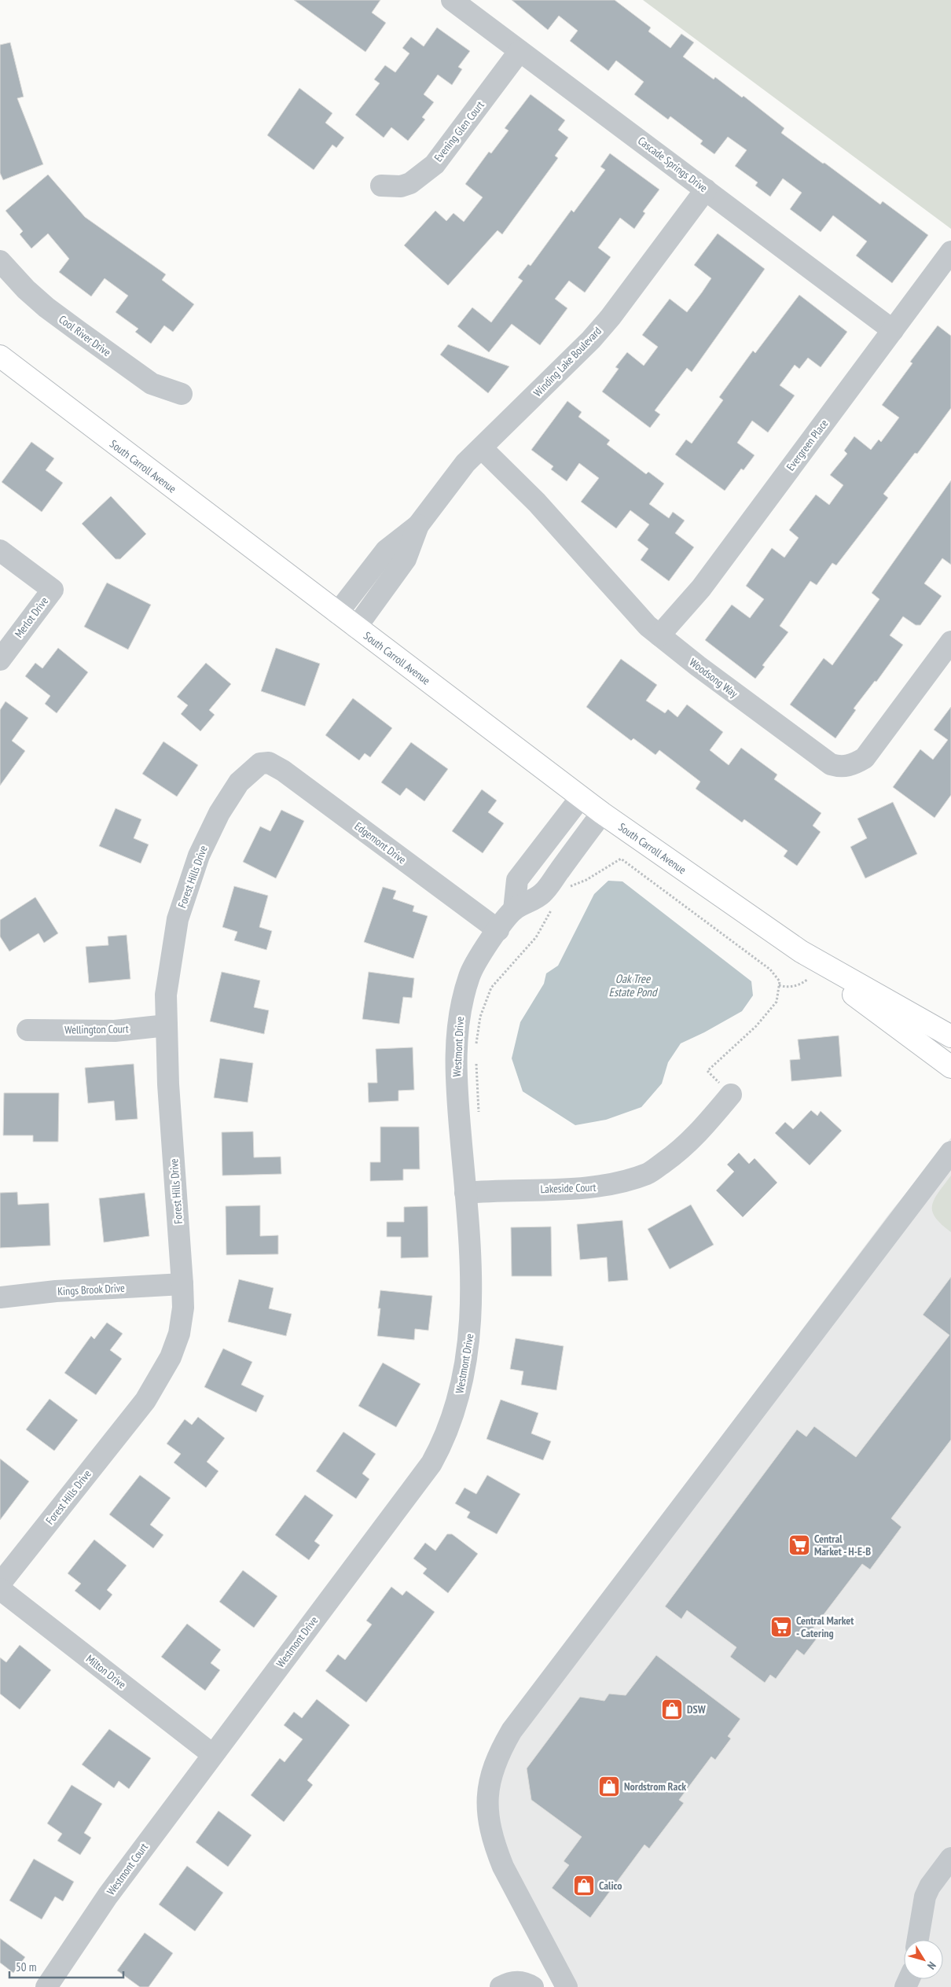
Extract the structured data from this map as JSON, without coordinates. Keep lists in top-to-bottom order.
{
  "streets": {
    "main road": ["South Carroll Avenue"],
    "street": [
      "Evening Glen Court",
      "Cascade Springs Drive",
      "Cool River Drive",
      "Winding Lake Boulevard",
      "Evergreen Place",
      "Merlot Drive",
      "Woodsong Way",
      "Edgemont Drive",
      "Forest Hills Drive",
      "Wellington Court",
      "Westmont Drive",
      "Lakeside Court",
      "Kings Brook Drive",
      "Milton Drive",
      "Westmont Court"
    ]
  },
  "crossings": [
    ["Evening Glen Court", "Cascade Springs Drive"],
    ["Cascade Springs Drive", "Winding Lake Boulevard"],
    ["Cascade Springs Drive", "Evergreen Place"],
    ["Winding Lake Boulevard", "South Carroll Avenue"],
    ["Winding Lake Boulevard", "Woodsong Way"],
    ["Evergreen Place", "Woodsong Way"],
    ["South Carroll Avenue", "Westmont Drive"],
    ["Edgemont Drive", "Forest Hills Drive"],
    ["Edgemont Drive", "Westmont Drive"],
    ["Forest Hills Drive", "Wellington Court"],
    ["Forest Hills Drive", "Kings Brook Drive"],
    ["Westmont Drive", "Lakeside Court"],
    ["Westmont Drive", "Milton Drive"],
    ["Westmont Drive", "Westmont Court"],
    ["Milton Drive", "Westmont Court"]
  ],
  "water": ["Oak Tree Estate Pond"],
  "places": {
    "supermarket": ["Central Market - H-E-B", "Central Market - Catering"],
    "shop": ["DSW", "Nordstrom Rack", "Calico"]
  },
  "scale_bar": "50 m",
  "north": "bottom right"
}
